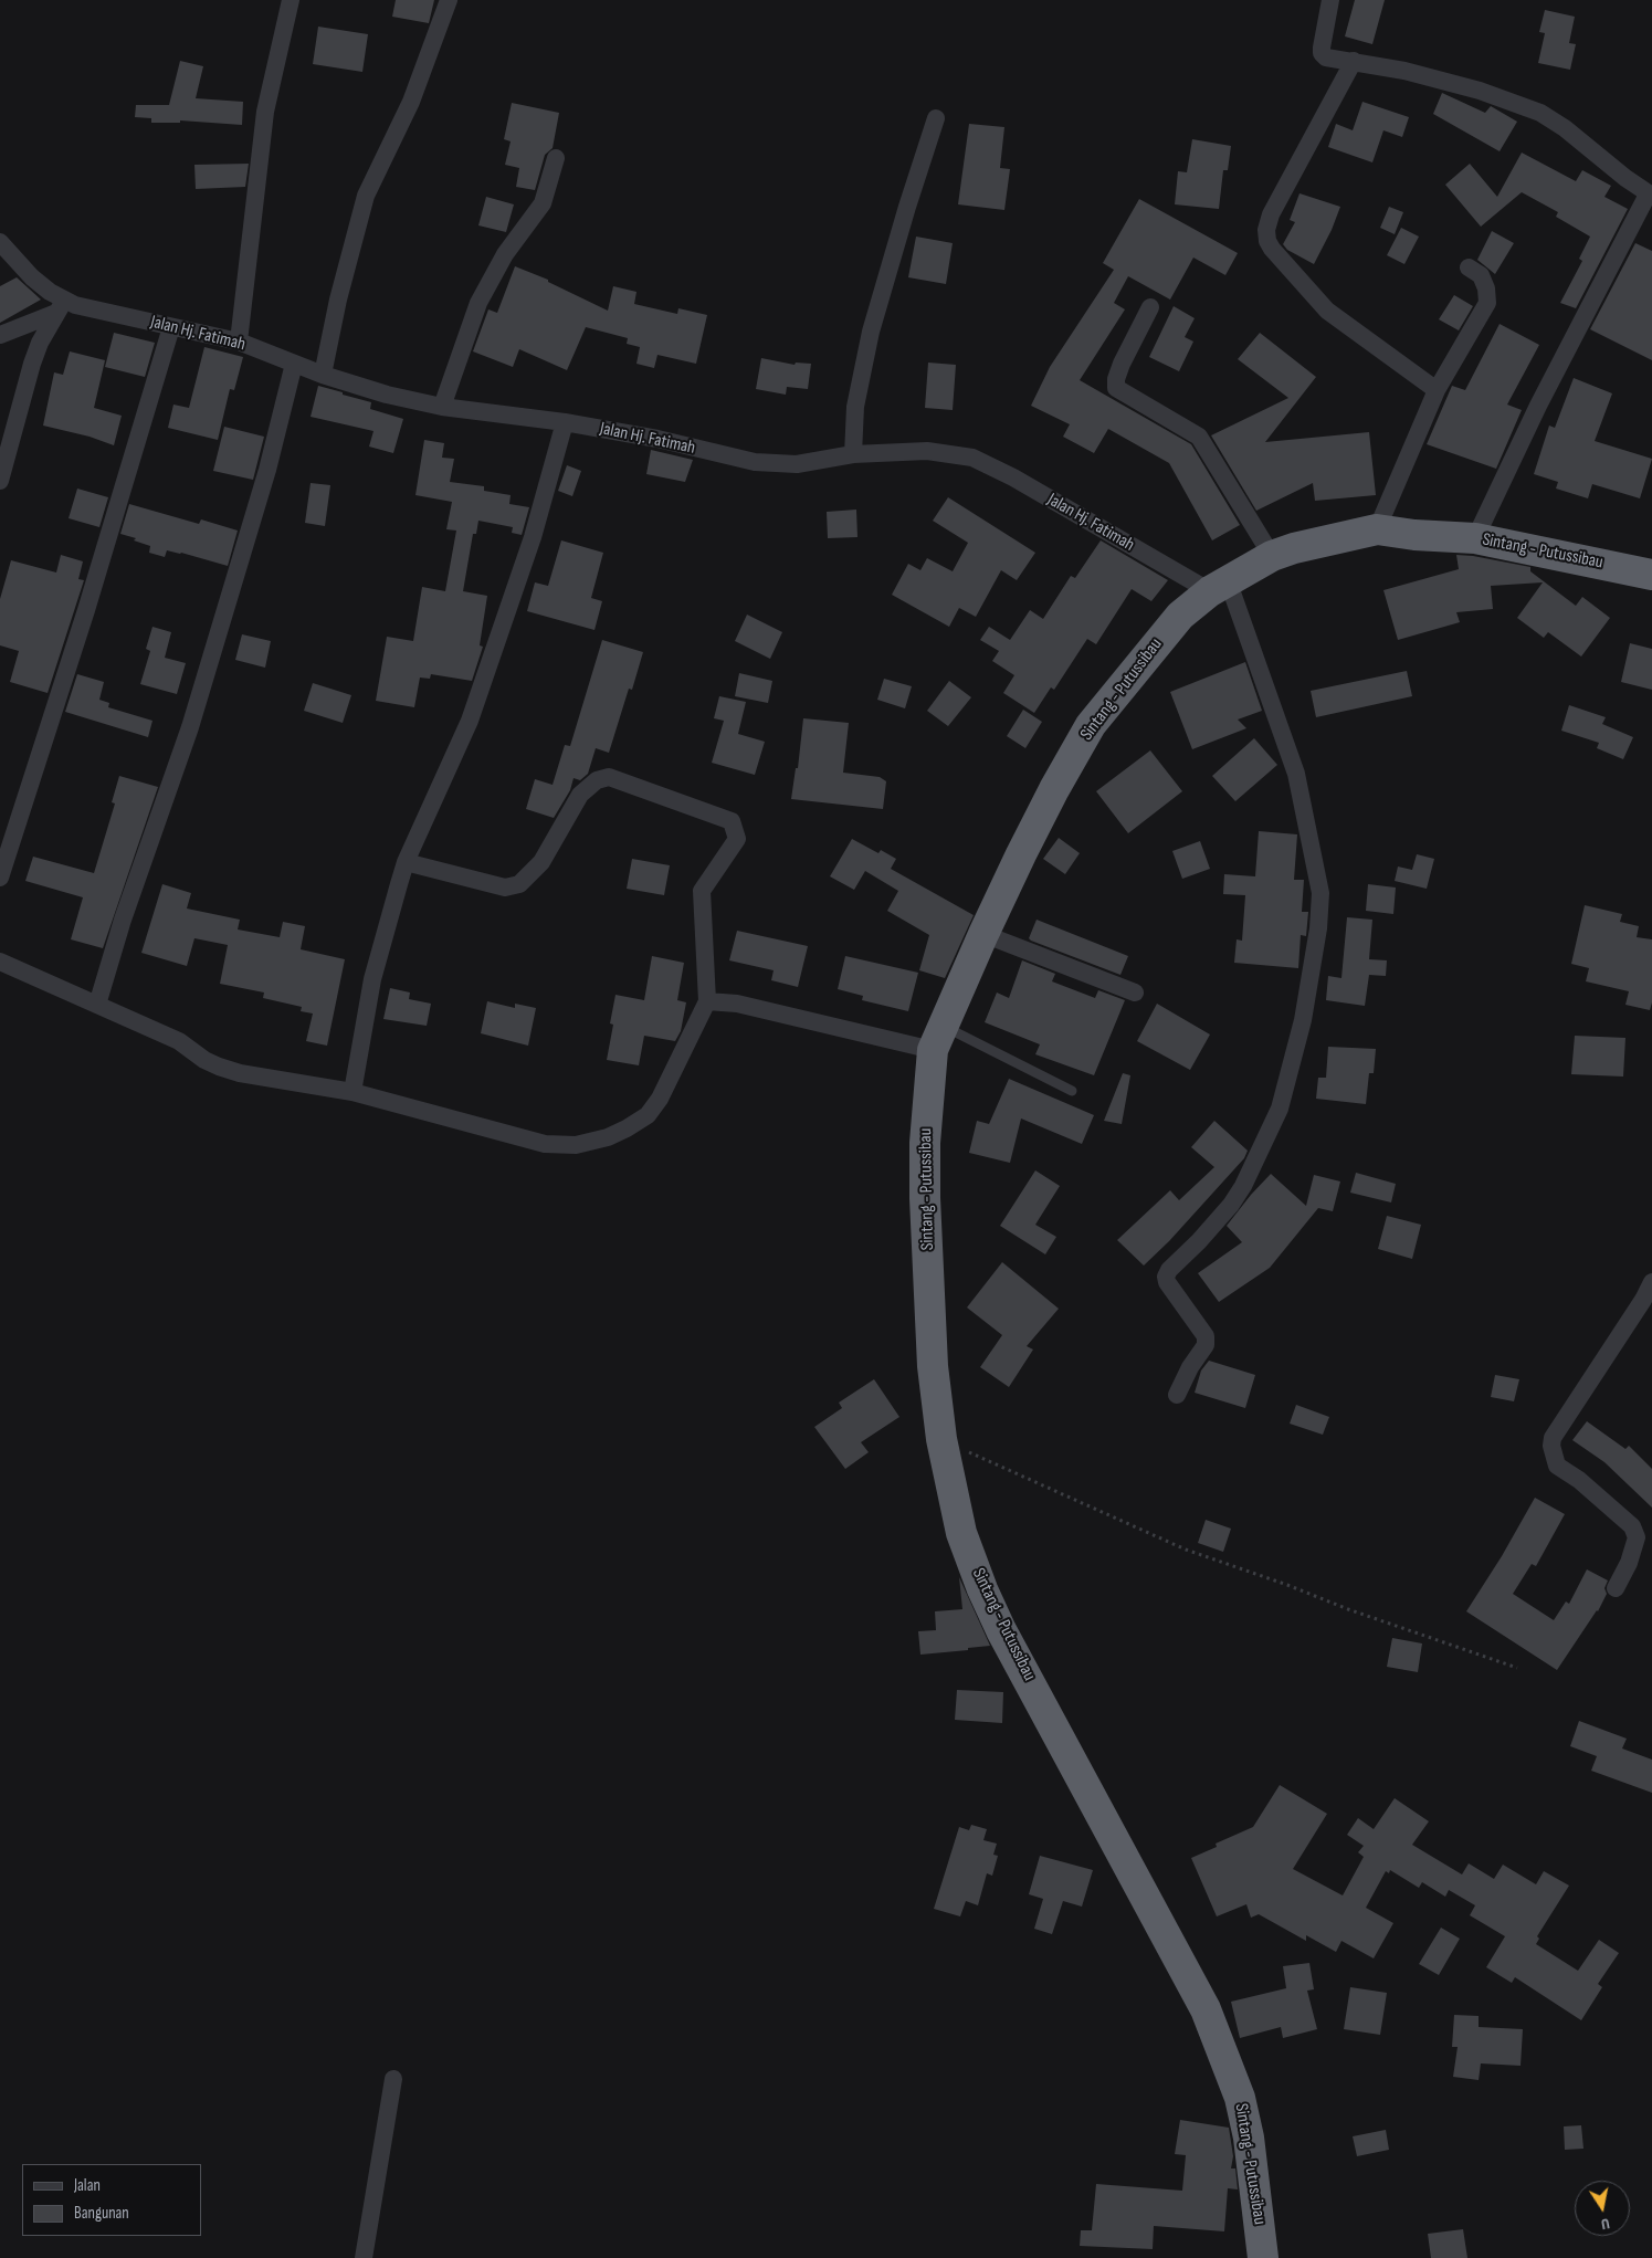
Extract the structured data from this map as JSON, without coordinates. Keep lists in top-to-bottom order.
{
  "streets": {
    "highway": ["Sintang - Putussibau"],
    "street": ["Jalan Hj. Fatimah"]
  },
  "crossings": [
    ["Jalan Hj. Fatimah", "Sintang - Putussibau"]
  ],
  "legend": ["Jalan", "Bangunan"],
  "north": "bottom"
}
